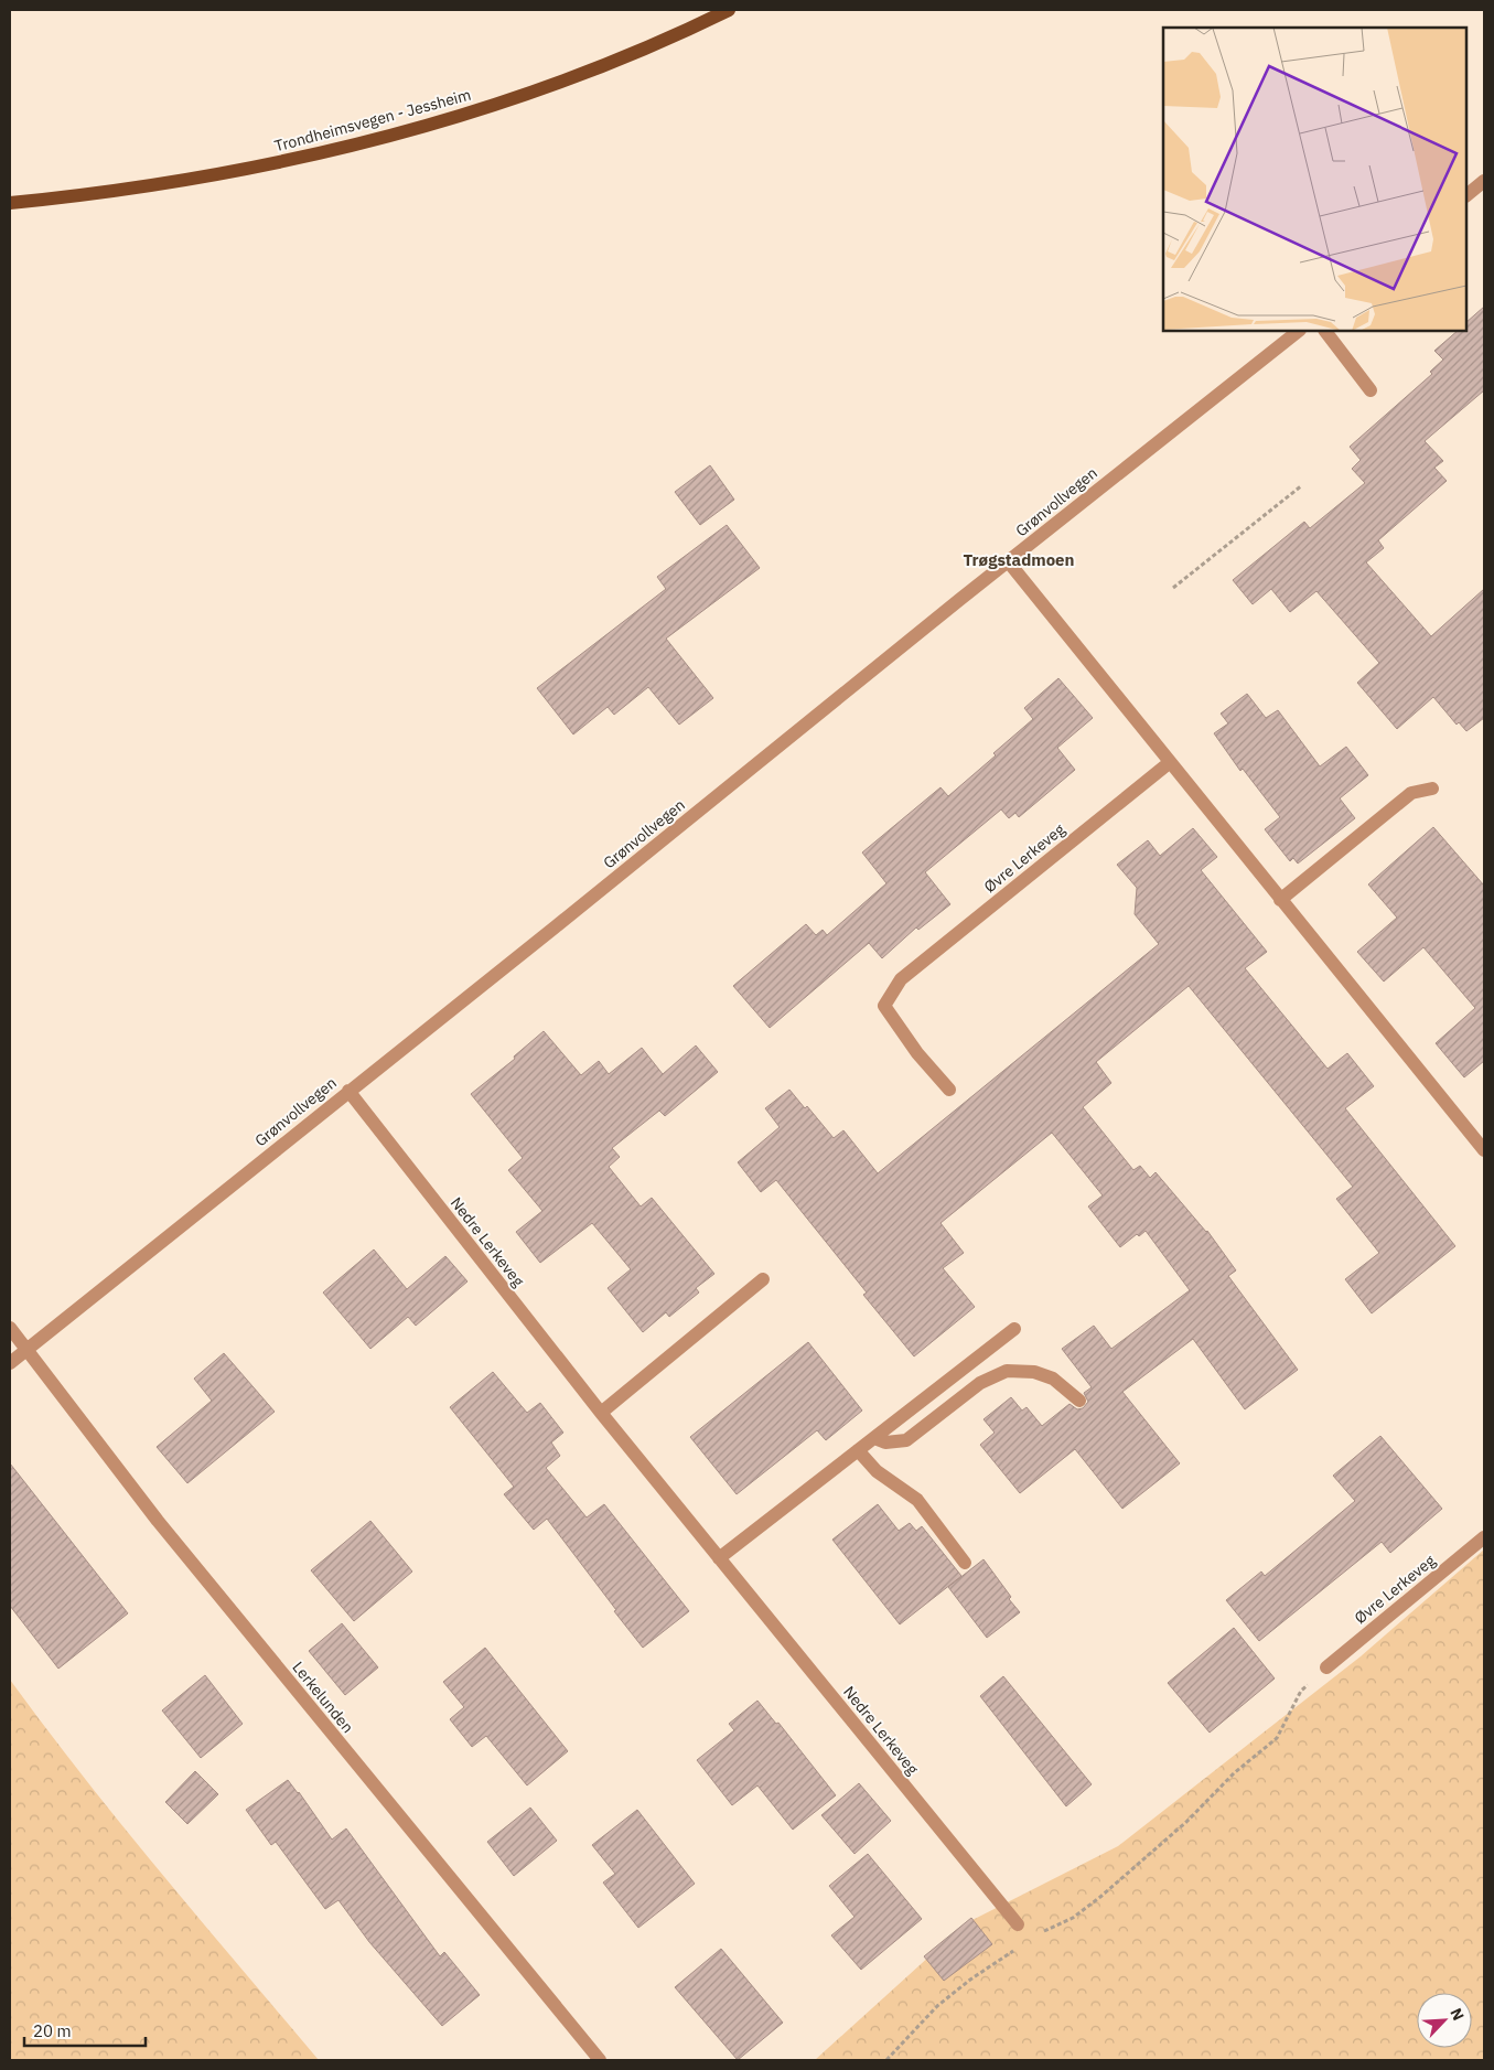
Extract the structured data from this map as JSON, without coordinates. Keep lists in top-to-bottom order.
{
  "streets": {
    "main road": ["Trondheimsvegen - Jessheim"],
    "street": [
      "Grønvollvegen",
      "Øvre Lerkeveg",
      "Nedre Lerkeveg",
      "Lerkelunden"
    ]
  },
  "crossings": [
    ["Grønvollvegen", "Nedre Lerkeveg"],
    ["Grønvollvegen", "Lerkelunden"]
  ],
  "districts": ["Trøgstadmoen"],
  "scale_bar": "20 m",
  "north": "top right"
}
